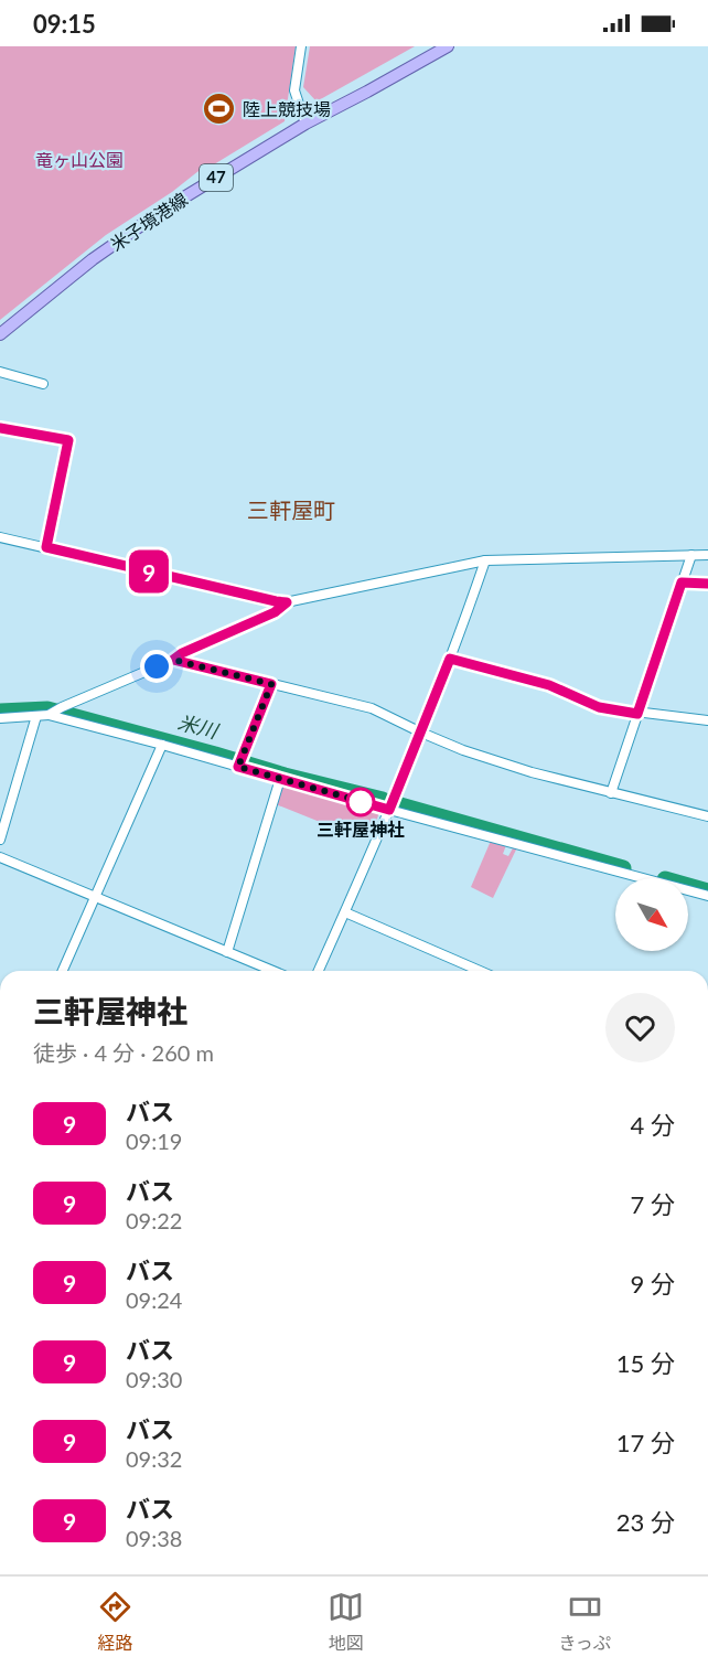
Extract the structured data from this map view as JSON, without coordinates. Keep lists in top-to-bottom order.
{
  "streets": {
    "main road": ["47", "米子境港線"]
  },
  "districts": ["三軒屋町"],
  "water": ["米川"],
  "parks": ["竜ヶ山公園"],
  "places": {
    "sports": ["陸上競技場"],
    "other": ["三軒屋神社"]
  },
  "lines": ["bus line 9"],
  "north": "bottom right",
  "page": {
    "status": "09:15",
    "on_map": "9",
    "heading": ["三軒屋神社", "徒歩 · 4 分 · 260 m"],
    "list": [
      {
        "mark": "9",
        "name": "バス",
        "note": "09:19",
        "value": "4 分"
      },
      {
        "mark": "9",
        "name": "バス",
        "note": "09:22",
        "value": "7 分"
      },
      {
        "mark": "9",
        "name": "バス",
        "note": "09:24",
        "value": "9 分"
      },
      {
        "mark": "9",
        "name": "バス",
        "note": "09:30",
        "value": "15 分"
      },
      {
        "mark": "9",
        "name": "バス",
        "note": "09:32",
        "value": "17 分"
      },
      {
        "mark": "9",
        "name": "バス",
        "note": "09:38",
        "value": "23 分"
      }
    ],
    "tabs": ["経路", "地図", "きっぷ"]
  }
}
